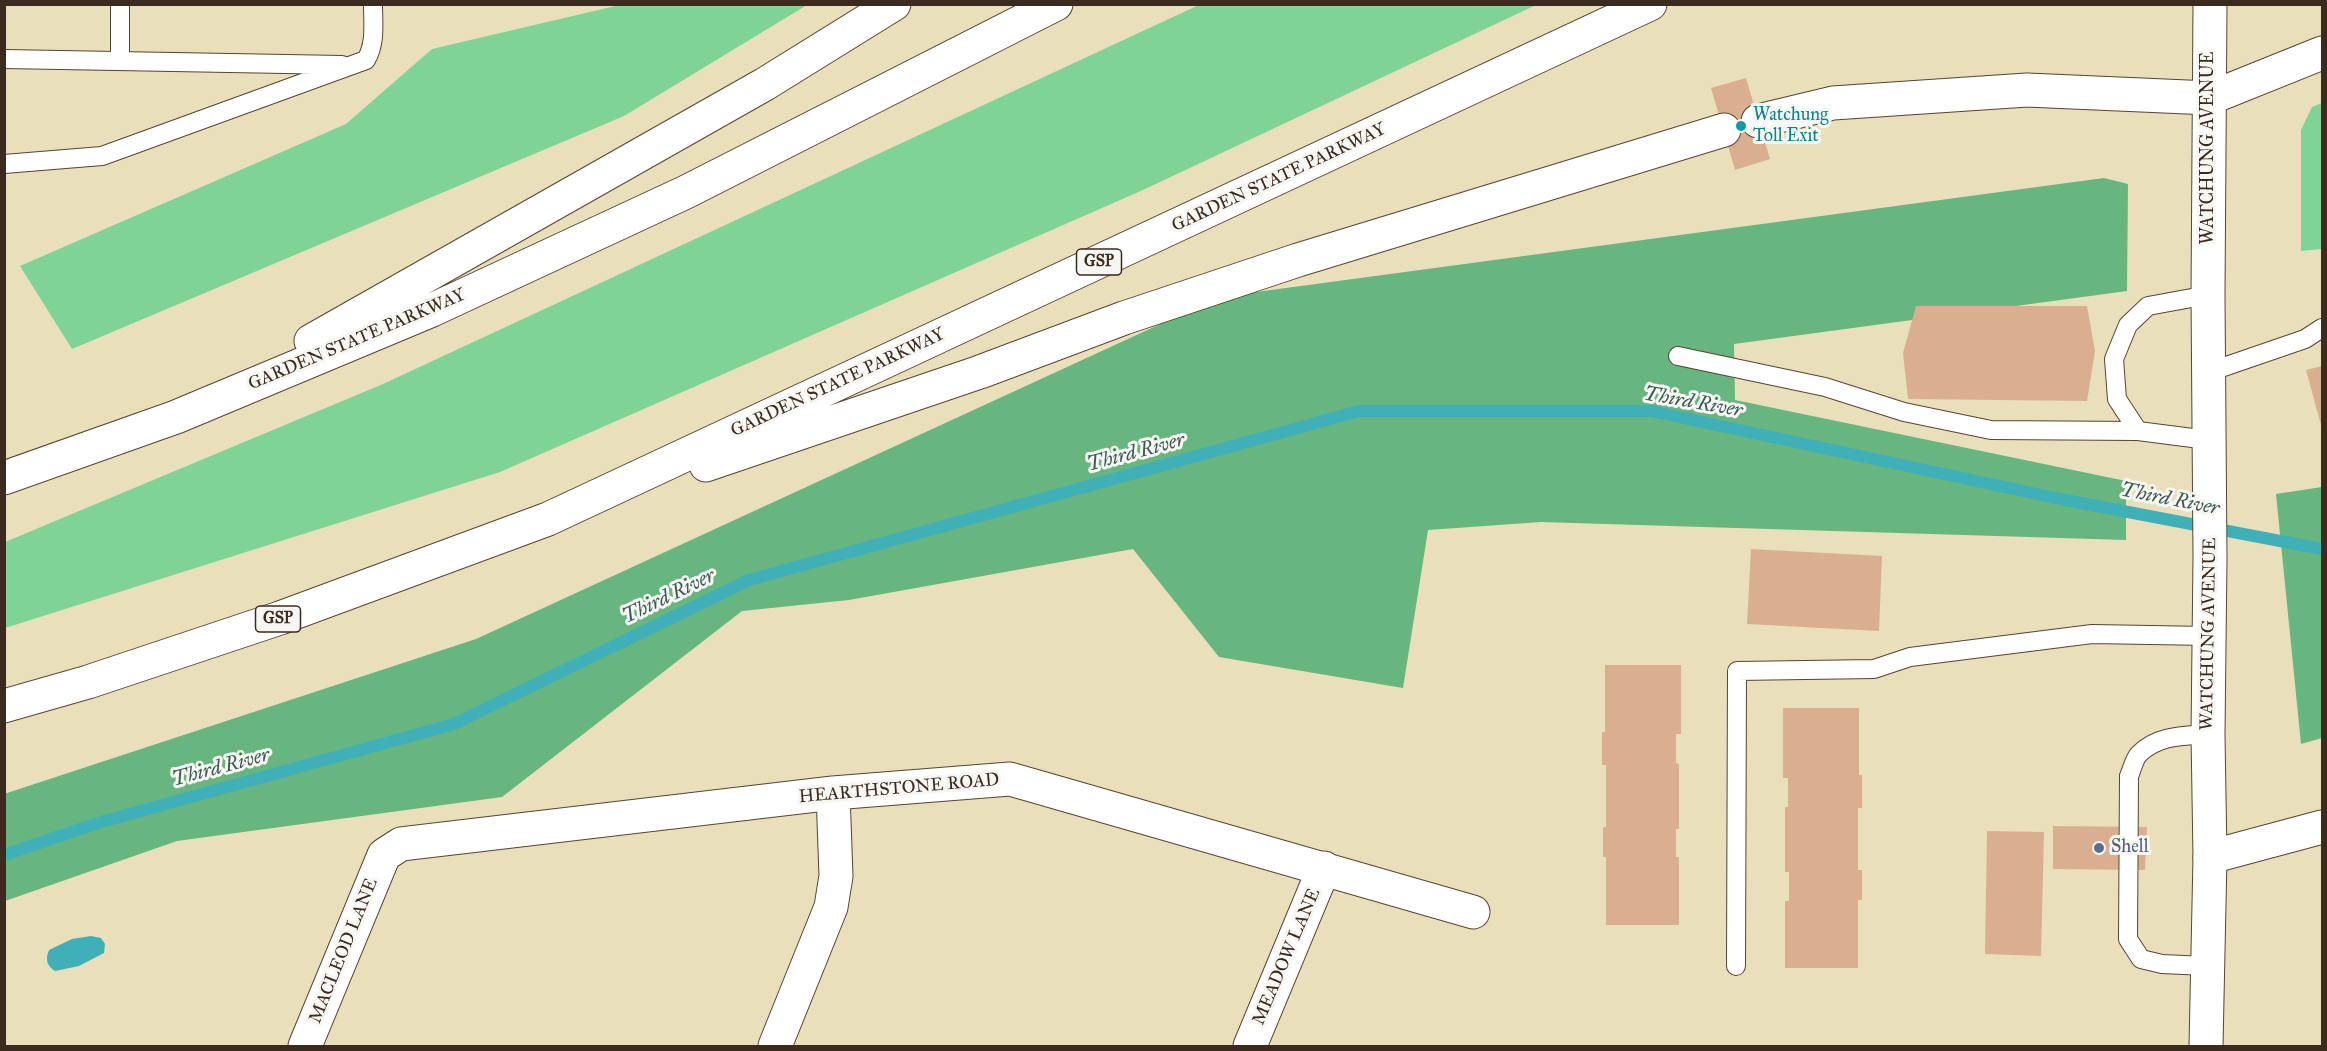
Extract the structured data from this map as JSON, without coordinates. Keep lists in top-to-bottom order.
{
  "streets": {
    "main road": [
      "WATCHUNG AVENUE",
      "GARDEN STATE PARKWAY",
      "GSP",
      "HEARTHSTONE ROAD",
      "MACLEOD LANE",
      "MEADOW LANE"
    ]
  },
  "crossings": [
    ["HEARTHSTONE ROAD", "MACLEOD LANE"],
    ["HEARTHSTONE ROAD", "MEADOW LANE"]
  ],
  "water": ["Third River"],
  "places": ["Watchung Toll Exit", "Shell"]
}
